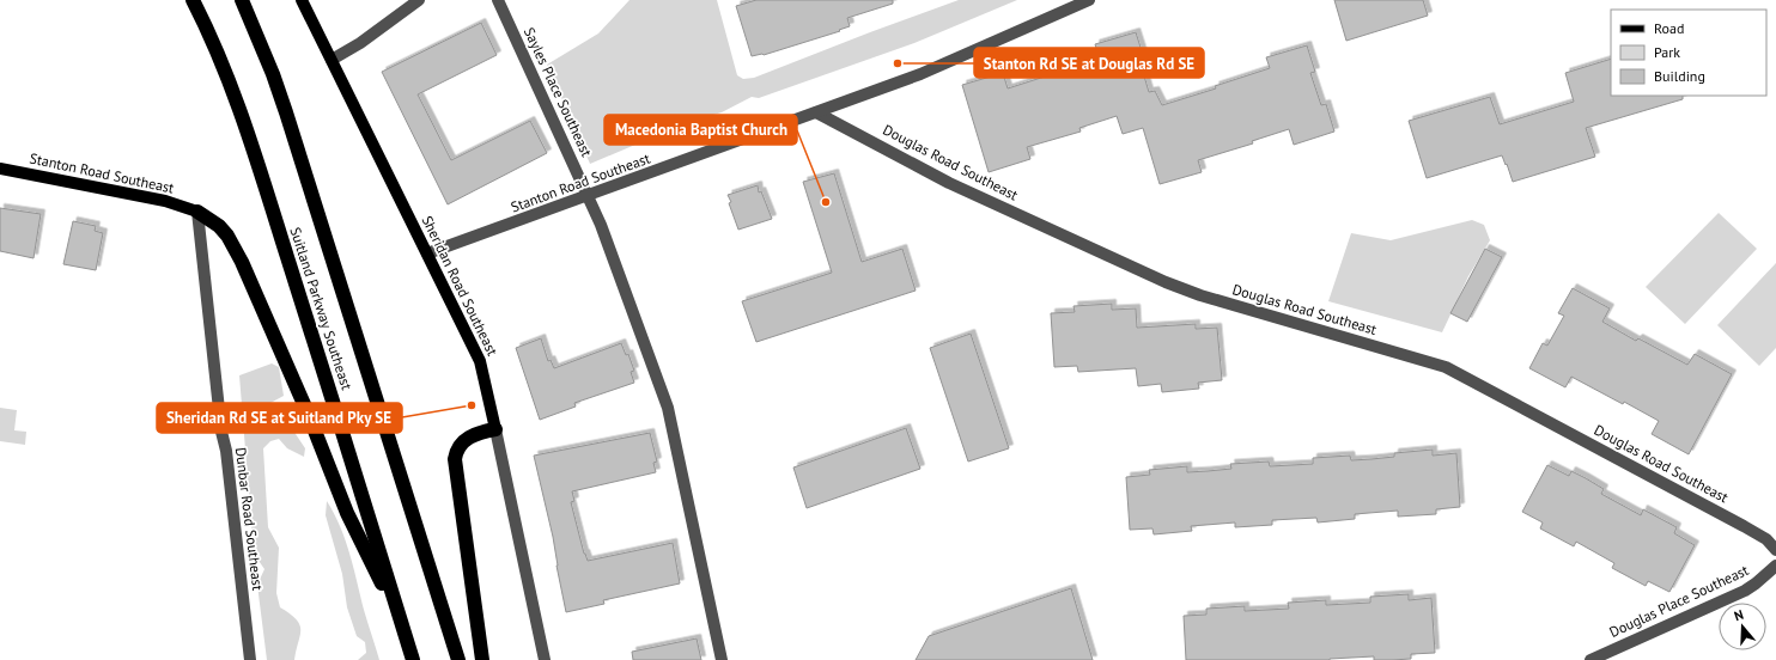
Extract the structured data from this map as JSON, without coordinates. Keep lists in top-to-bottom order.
{
  "streets": {
    "highway": ["Suitland Parkway Southeast"],
    "main road": ["Stanton Road Southeast", "Sheridan Road Southeast"],
    "street": [
      "Sayles Place Southeast",
      "Douglas Road Southeast",
      "Dunbar Road Southeast",
      "Douglas Place Southeast"
    ]
  },
  "crossings": [
    ["Sayles Place Southeast", "Stanton Road Southeast"],
    ["Douglas Road Southeast", "Stanton Road Southeast"],
    ["Stanton Road Southeast", "Sheridan Road Southeast"],
    ["Stanton Road Southeast", "Dunbar Road Southeast"]
  ],
  "places": ["Stanton Rd SE at Douglas Rd SE", "Macedonia Baptist Church", "Sheridan Rd SE at Suitland Pky SE"],
  "legend": ["Road", "Park", "Building"],
  "north": "top"
}
